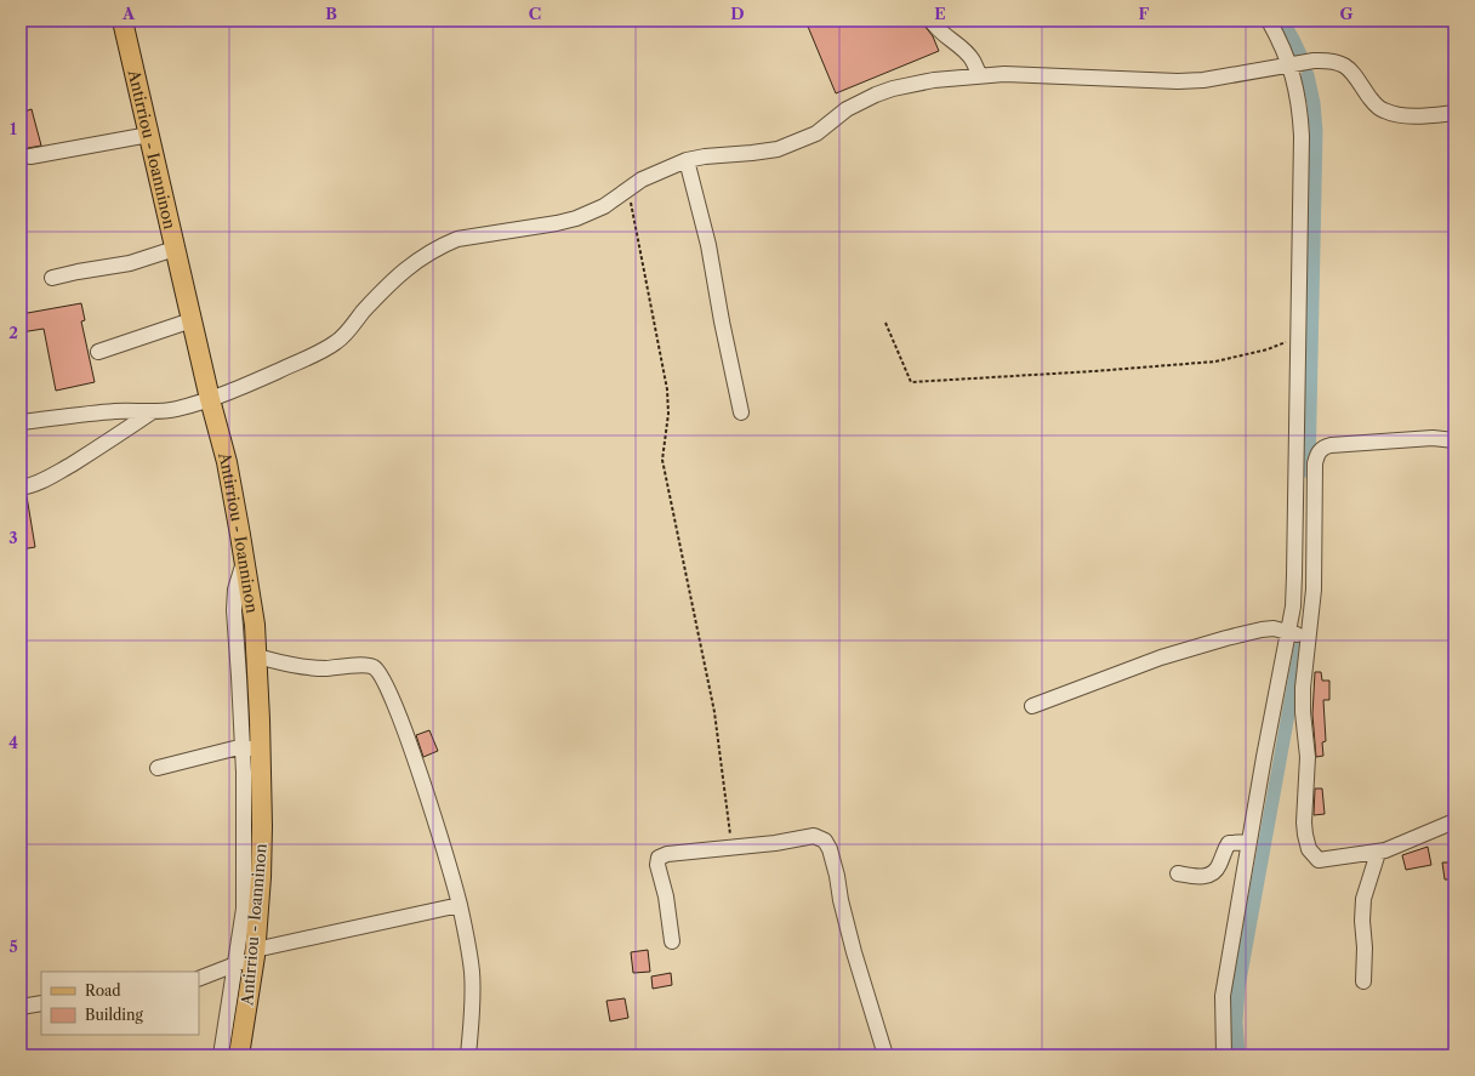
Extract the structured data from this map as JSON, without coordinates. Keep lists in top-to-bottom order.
{
  "streets": {
    "main road": ["Antirriou - Ioanninon"]
  },
  "legend": ["Road", "Building"],
  "grid": {
    "columns": [
      "A",
      "B",
      "C",
      "D",
      "E",
      "F",
      "G"
    ],
    "rows": [
      "1",
      "2",
      "3",
      "4",
      "5"
    ]
  }
}
